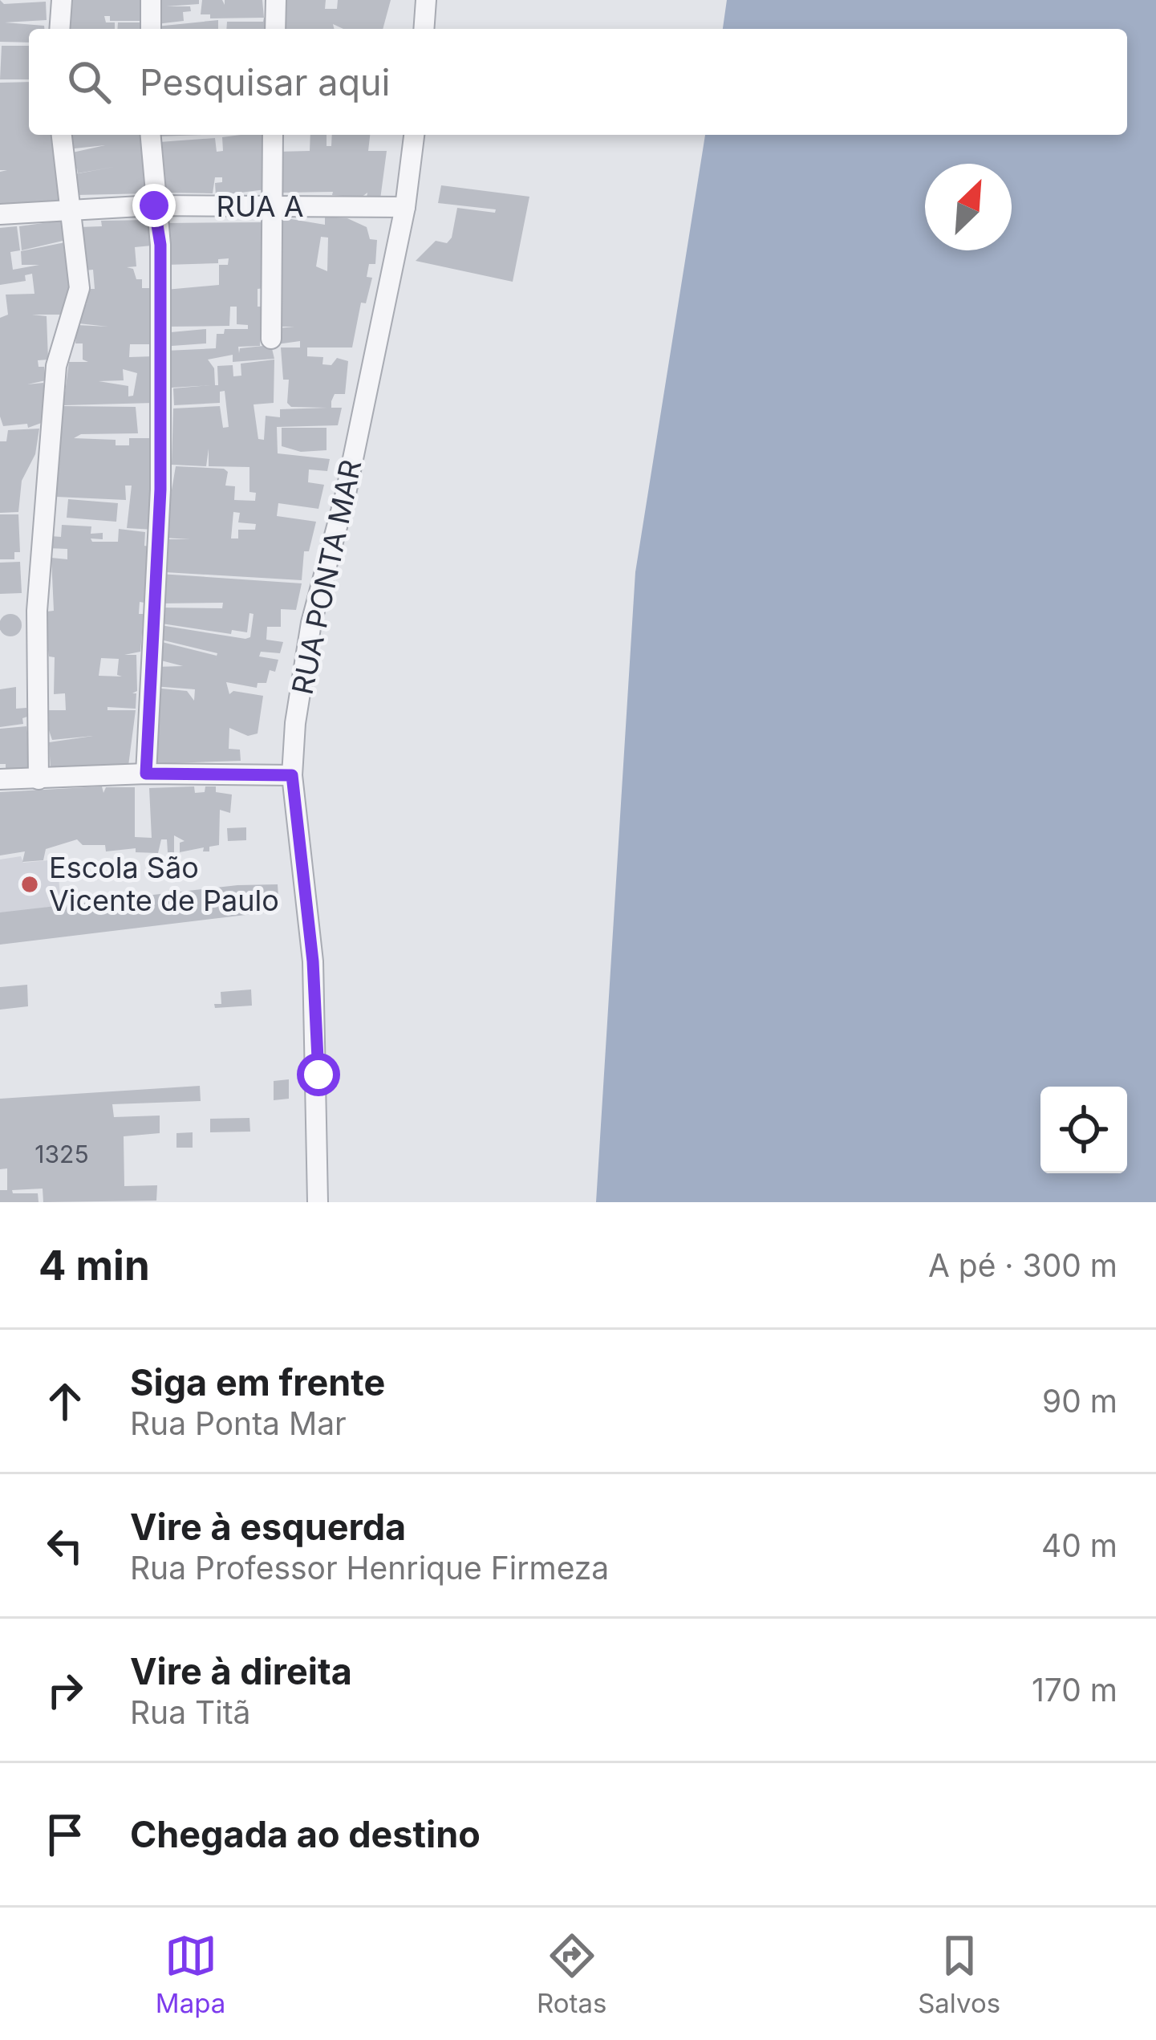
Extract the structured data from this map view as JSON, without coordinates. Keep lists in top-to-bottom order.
{
  "streets": {
    "street": ["RUA A", "RUA PONTA MAR"]
  },
  "crossings": [
    ["RUA A", "RUA PONTA MAR"]
  ],
  "places": ["Escola São Vicente de Paulo"],
  "house_numbers": ["1325"],
  "north": "top right",
  "page": {
    "search": "Pesquisar aqui",
    "heading": ["4 min", "A pé · 300 m"],
    "list": [
      ["Siga em frente", "Rua Ponta Mar", "90 m"],
      ["Vire à esquerda", "Rua Professor Henrique Firmeza", "40 m"],
      ["Vire à direita", "Rua Titã", "170 m"],
      "Chegada ao destino"
    ],
    "nav": ["Mapa", "Rotas", "Salvos"]
  }
}
